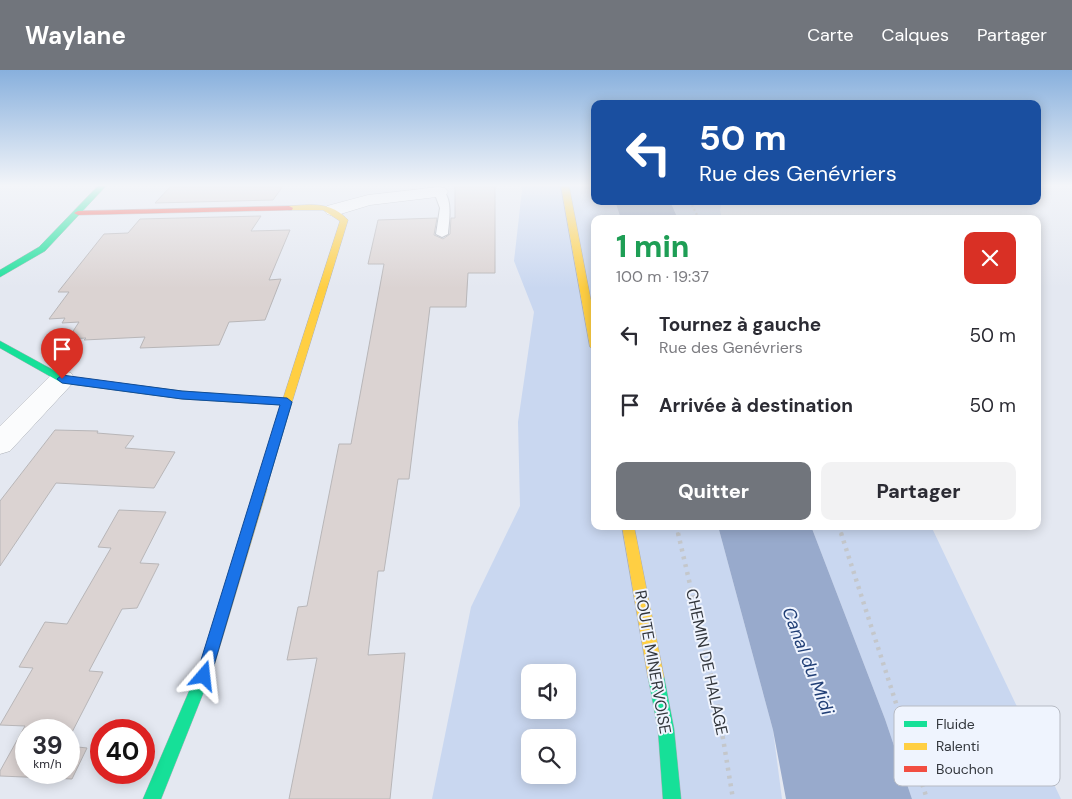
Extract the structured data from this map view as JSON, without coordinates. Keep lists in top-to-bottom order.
{
  "streets": {
    "street": ["ROUTE MINERVOISE"],
    "path": ["CHEMIN DE HALAGE"]
  },
  "water": ["Canal du Midi"],
  "legend": ["Fluide", "Ralenti", "Bouchon"],
  "page": {
    "header": "Waylane",
    "nav": ["Carte", "Calques", "Partager"],
    "turn": ["50 m", "Rue des Genévriers"],
    "heading": ["1 min", "100 m · 19:37"],
    "list": [
      {
        "name": "Tournez à gauche",
        "note": "Rue des Genévriers",
        "value": "50 m"
      },
      {
        "name": "Arrivée à destination",
        "value": "50 m"
      }
    ],
    "buttons": ["Quitter", "Partager"],
    "speed": "39 km/h",
    "limit": "40"
  }
}
